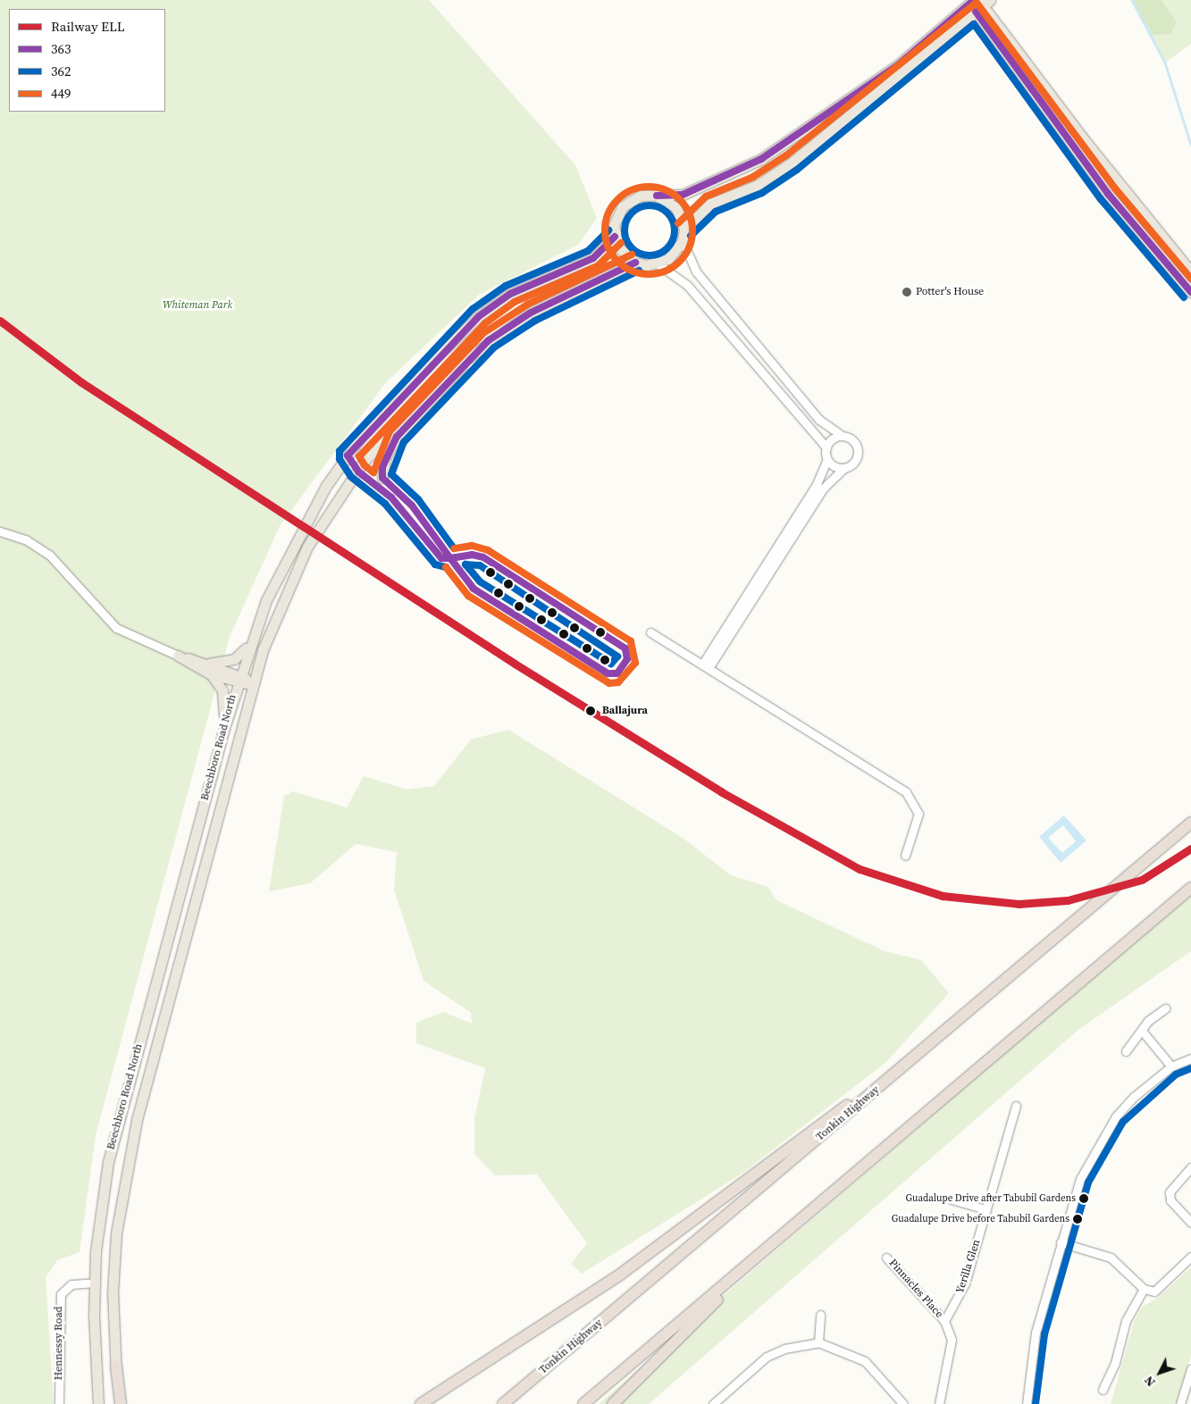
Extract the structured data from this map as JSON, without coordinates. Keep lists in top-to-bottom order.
{
  "streets": {
    "highway": ["Tonkin Highway"],
    "main road": ["Beechboro Road North"],
    "street": ["Yerilla Glen", "Pinnacles Place", "Hennessy Road"]
  },
  "crossings": [
    ["Beechboro Road North", "Hennessy Road"],
    ["Yerilla Glen", "Pinnacles Place"]
  ],
  "parks": ["Whiteman Park"],
  "places": [
    "Potter's House",
    "Ballajura",
    "Guadalupe Drive after Tabubil Gardens",
    "Guadalupe Drive before Tabubil Gardens"
  ],
  "lines": [
    "transit line 363",
    "transit line 449",
    "transit line 362",
    "rail line ELL"
  ],
  "legend": [
    "Railway ELL",
    "363",
    "362",
    "449"
  ],
  "north": "bottom left"
}
